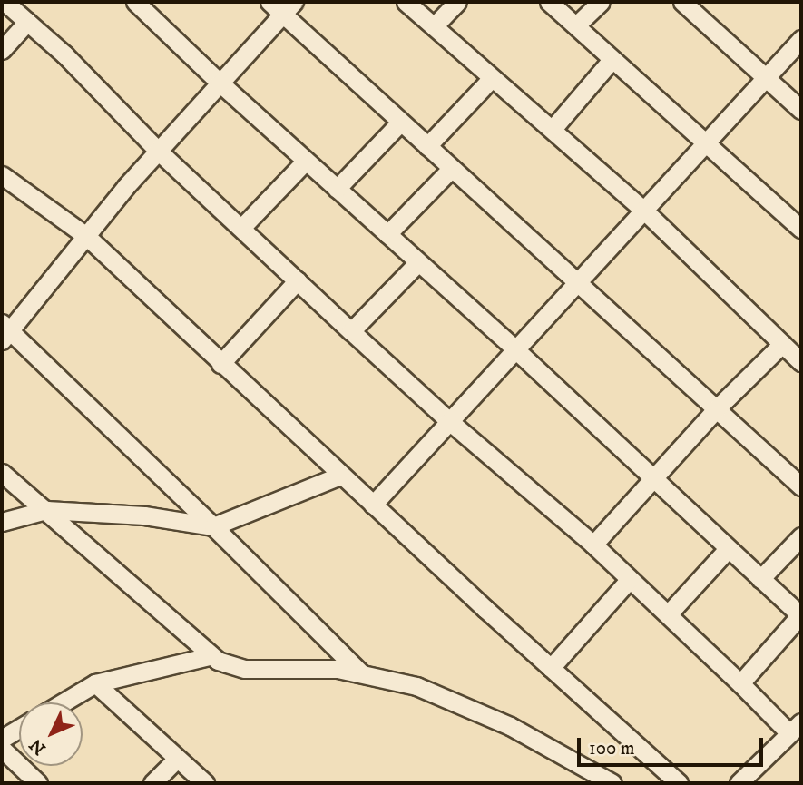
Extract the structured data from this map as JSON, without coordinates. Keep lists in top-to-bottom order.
{
  "scale_bar": "100 m",
  "north": "bottom left"
}
